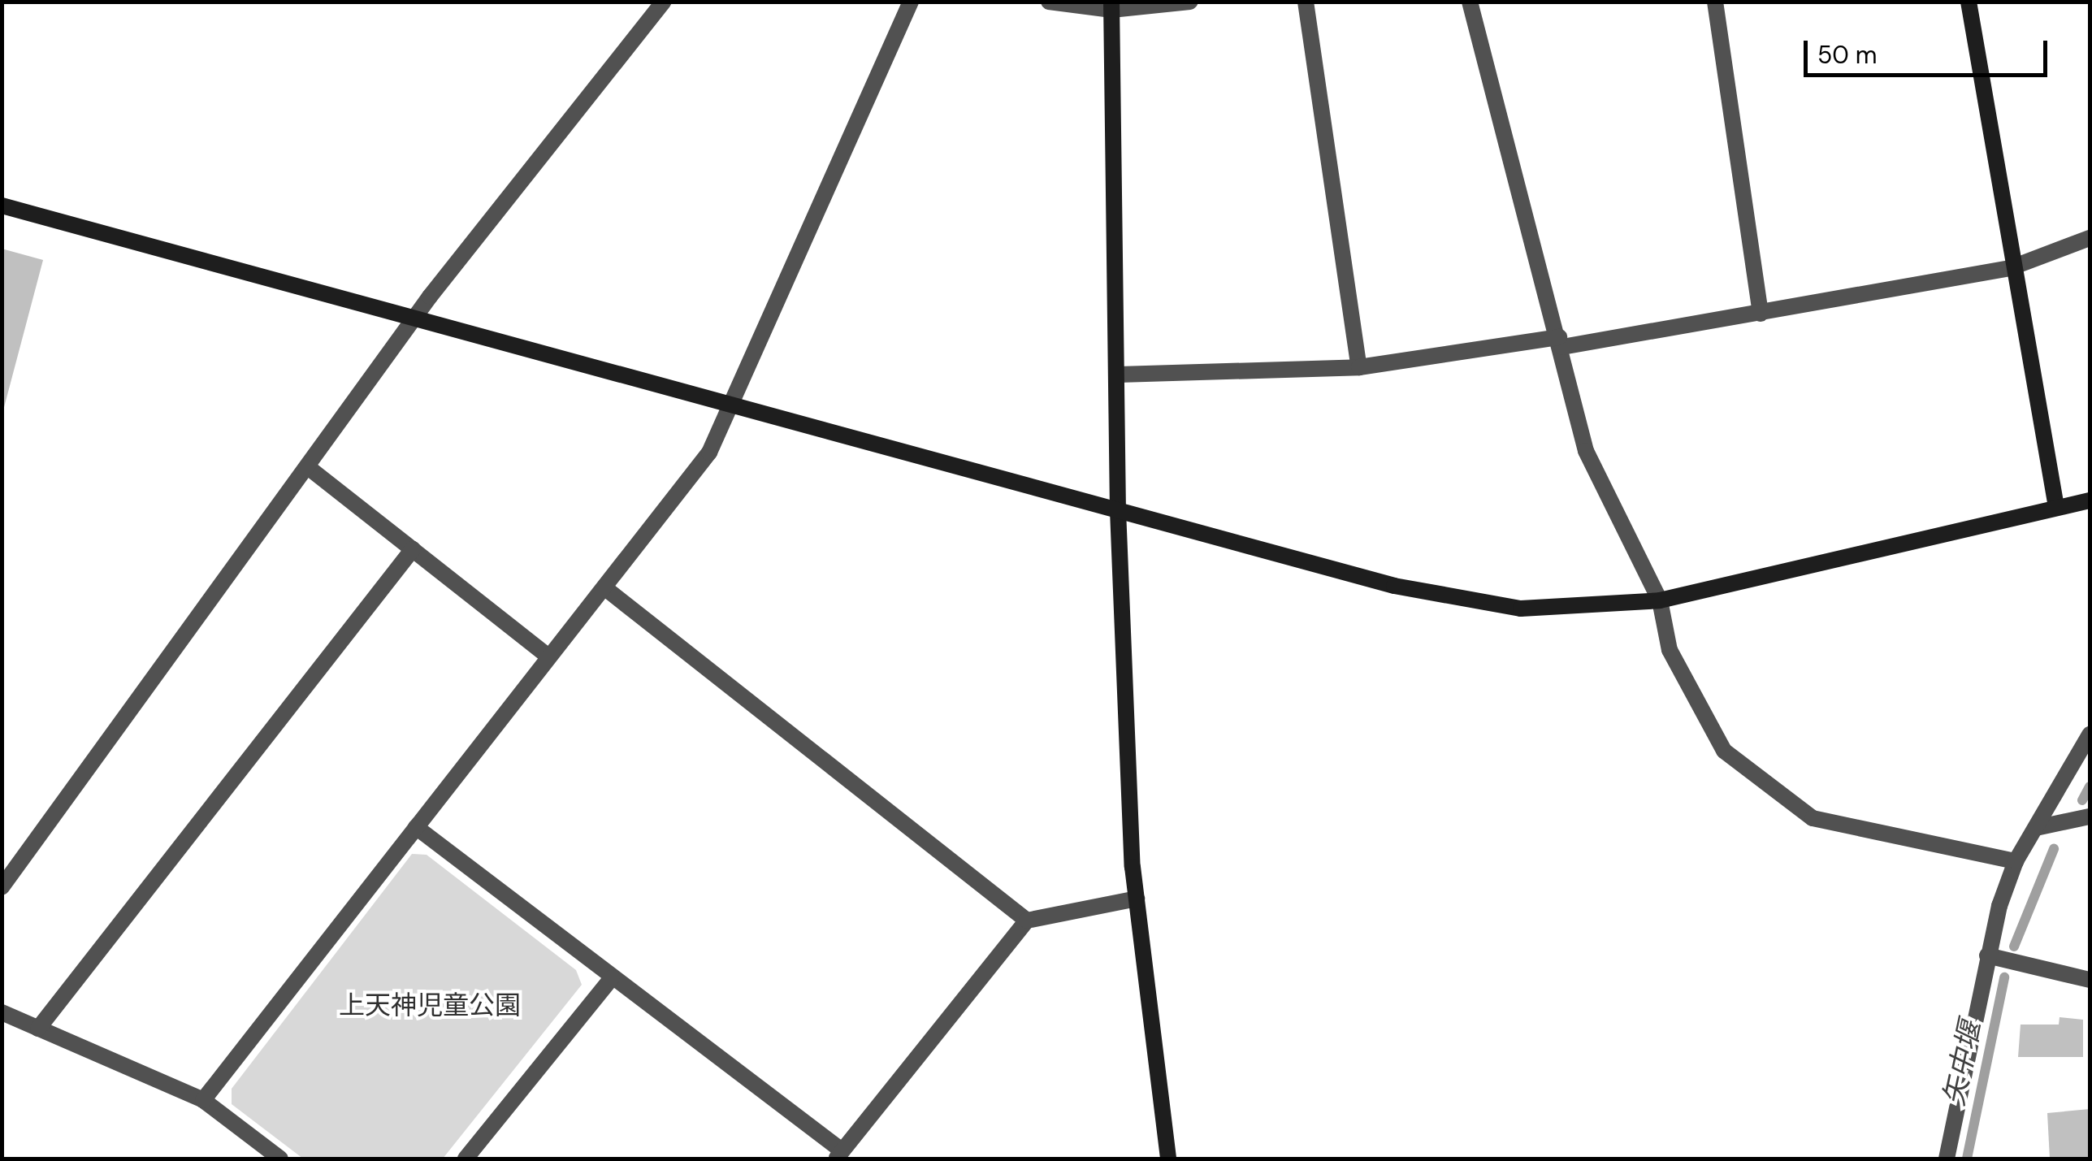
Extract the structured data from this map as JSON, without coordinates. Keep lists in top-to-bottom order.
{
  "water": ["矢中堰"],
  "parks": ["上天神児童公園"],
  "scale_bar": "50 m"
}
